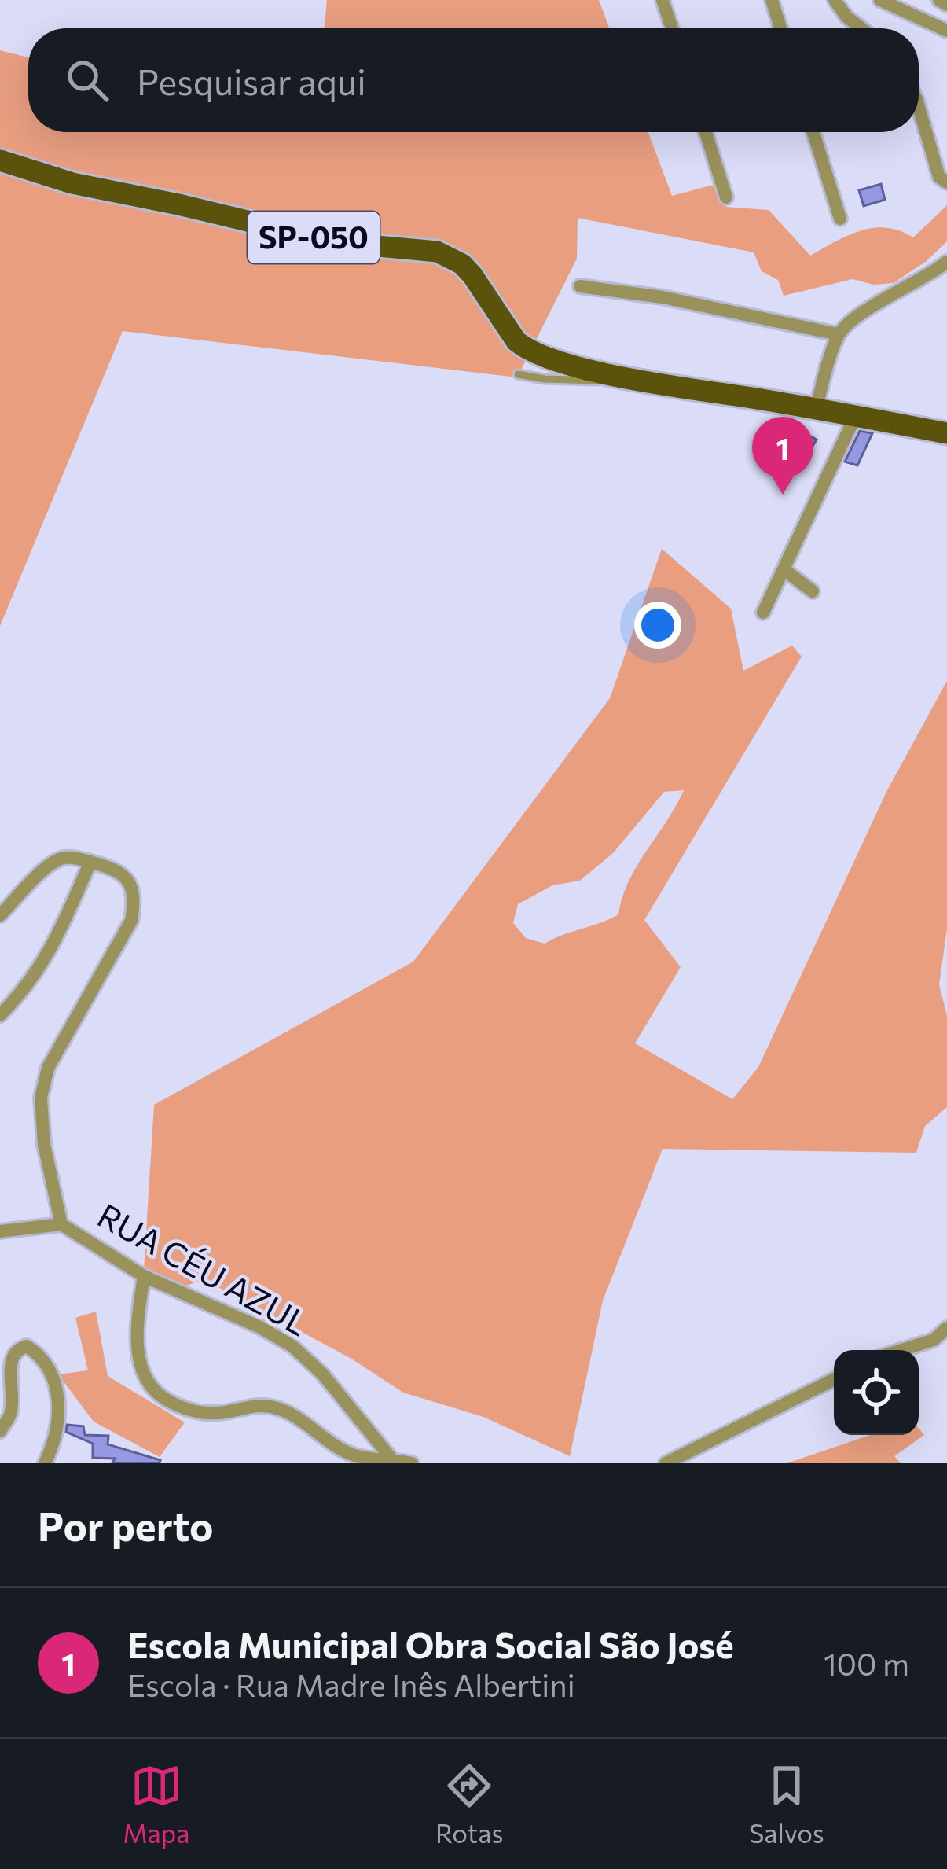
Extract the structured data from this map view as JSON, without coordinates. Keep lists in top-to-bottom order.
{
  "streets": {
    "main road": ["SP-050"],
    "street": ["RUA CÉU AZUL"]
  },
  "page": {
    "search": "Pesquisar aqui",
    "pins": "1",
    "heading": "Por perto",
    "list": [
      {
        "mark": "1",
        "name": "Escola Municipal Obra Social São José",
        "note": "Escola · Rua Madre Inês Albertini",
        "value": "100 m"
      }
    ],
    "nav": ["Mapa", "Rotas", "Salvos"]
  }
}
